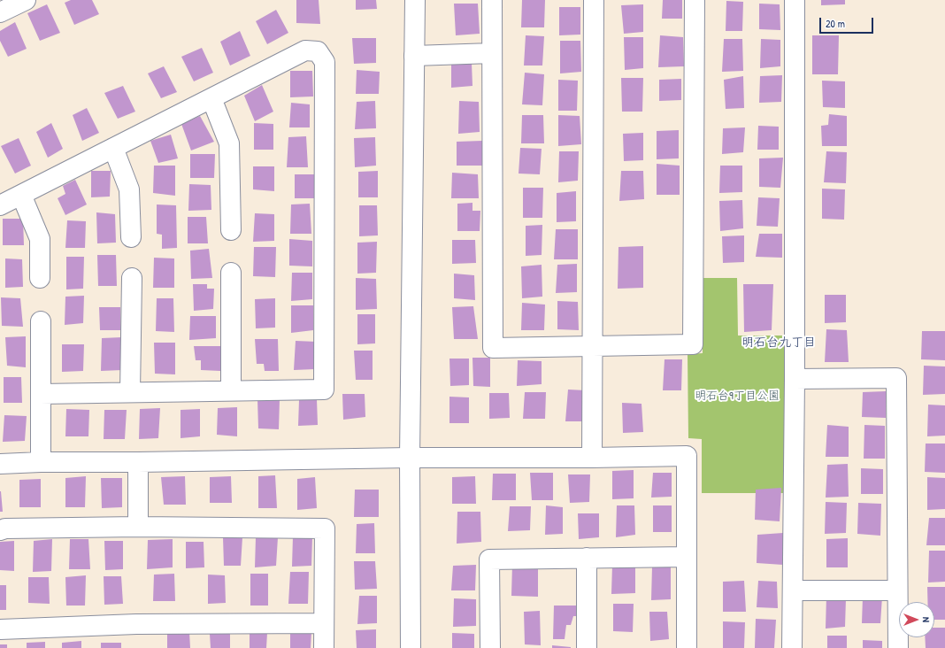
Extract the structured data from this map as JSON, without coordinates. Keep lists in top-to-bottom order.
{
  "districts": ["明石台九丁目"],
  "parks": ["明石台9丁目公園"],
  "scale_bar": "20 m",
  "north": "right"
}
